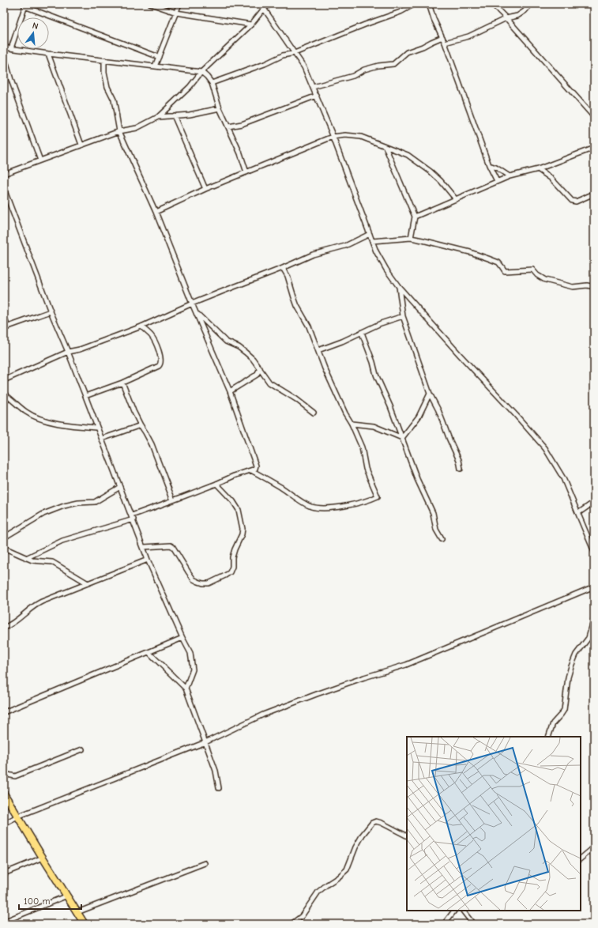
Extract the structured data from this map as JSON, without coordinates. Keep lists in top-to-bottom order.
{
  "scale_bar": "100 m",
  "north": "top"
}
